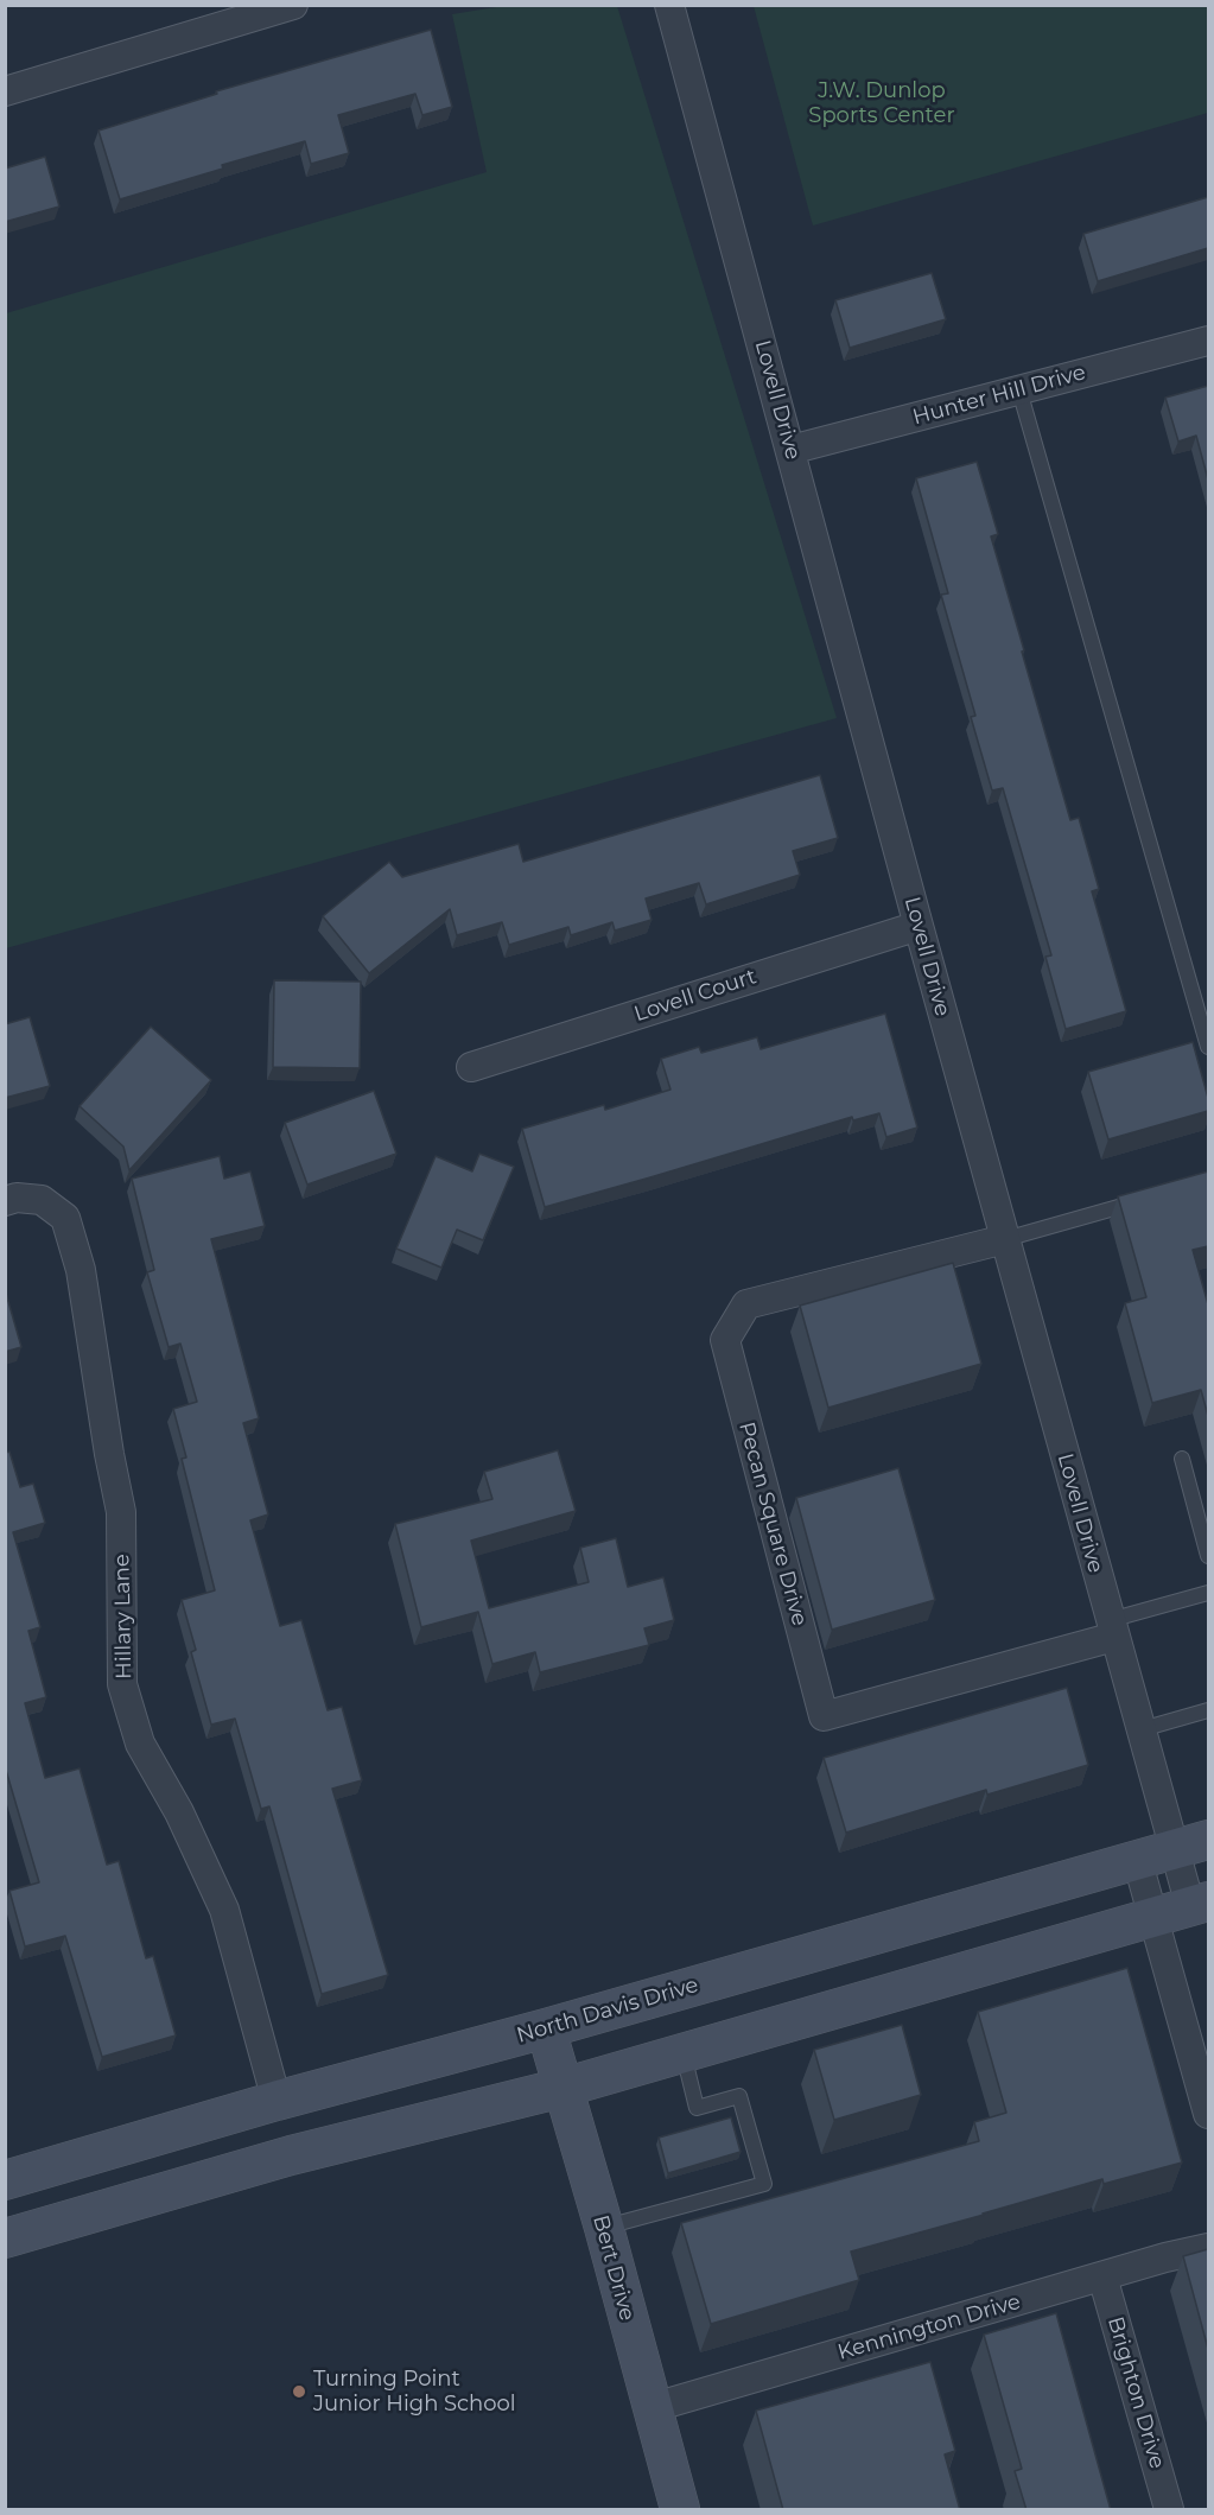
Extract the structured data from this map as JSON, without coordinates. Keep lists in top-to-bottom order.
{
  "streets": {
    "street": [
      "Hunter Hill Drive",
      "Lovell Drive",
      "Lovell Court",
      "Pecan Square Drive",
      "Hillary Lane",
      "North Davis Drive",
      "Bert Drive",
      "Kennington Drive",
      "Brighton Drive"
    ]
  },
  "crossings": [
    ["Hunter Hill Drive", "Lovell Drive"],
    ["Lovell Drive", "Lovell Court"],
    ["Lovell Drive", "Pecan Square Drive"],
    ["Lovell Drive", "North Davis Drive"],
    ["Hillary Lane", "North Davis Drive"],
    ["North Davis Drive", "Bert Drive"],
    ["Bert Drive", "Kennington Drive"],
    ["Kennington Drive", "Brighton Drive"]
  ],
  "parks": ["J.W. Dunlop Sports Center"],
  "places": ["Turning Point Junior High School"]
}
